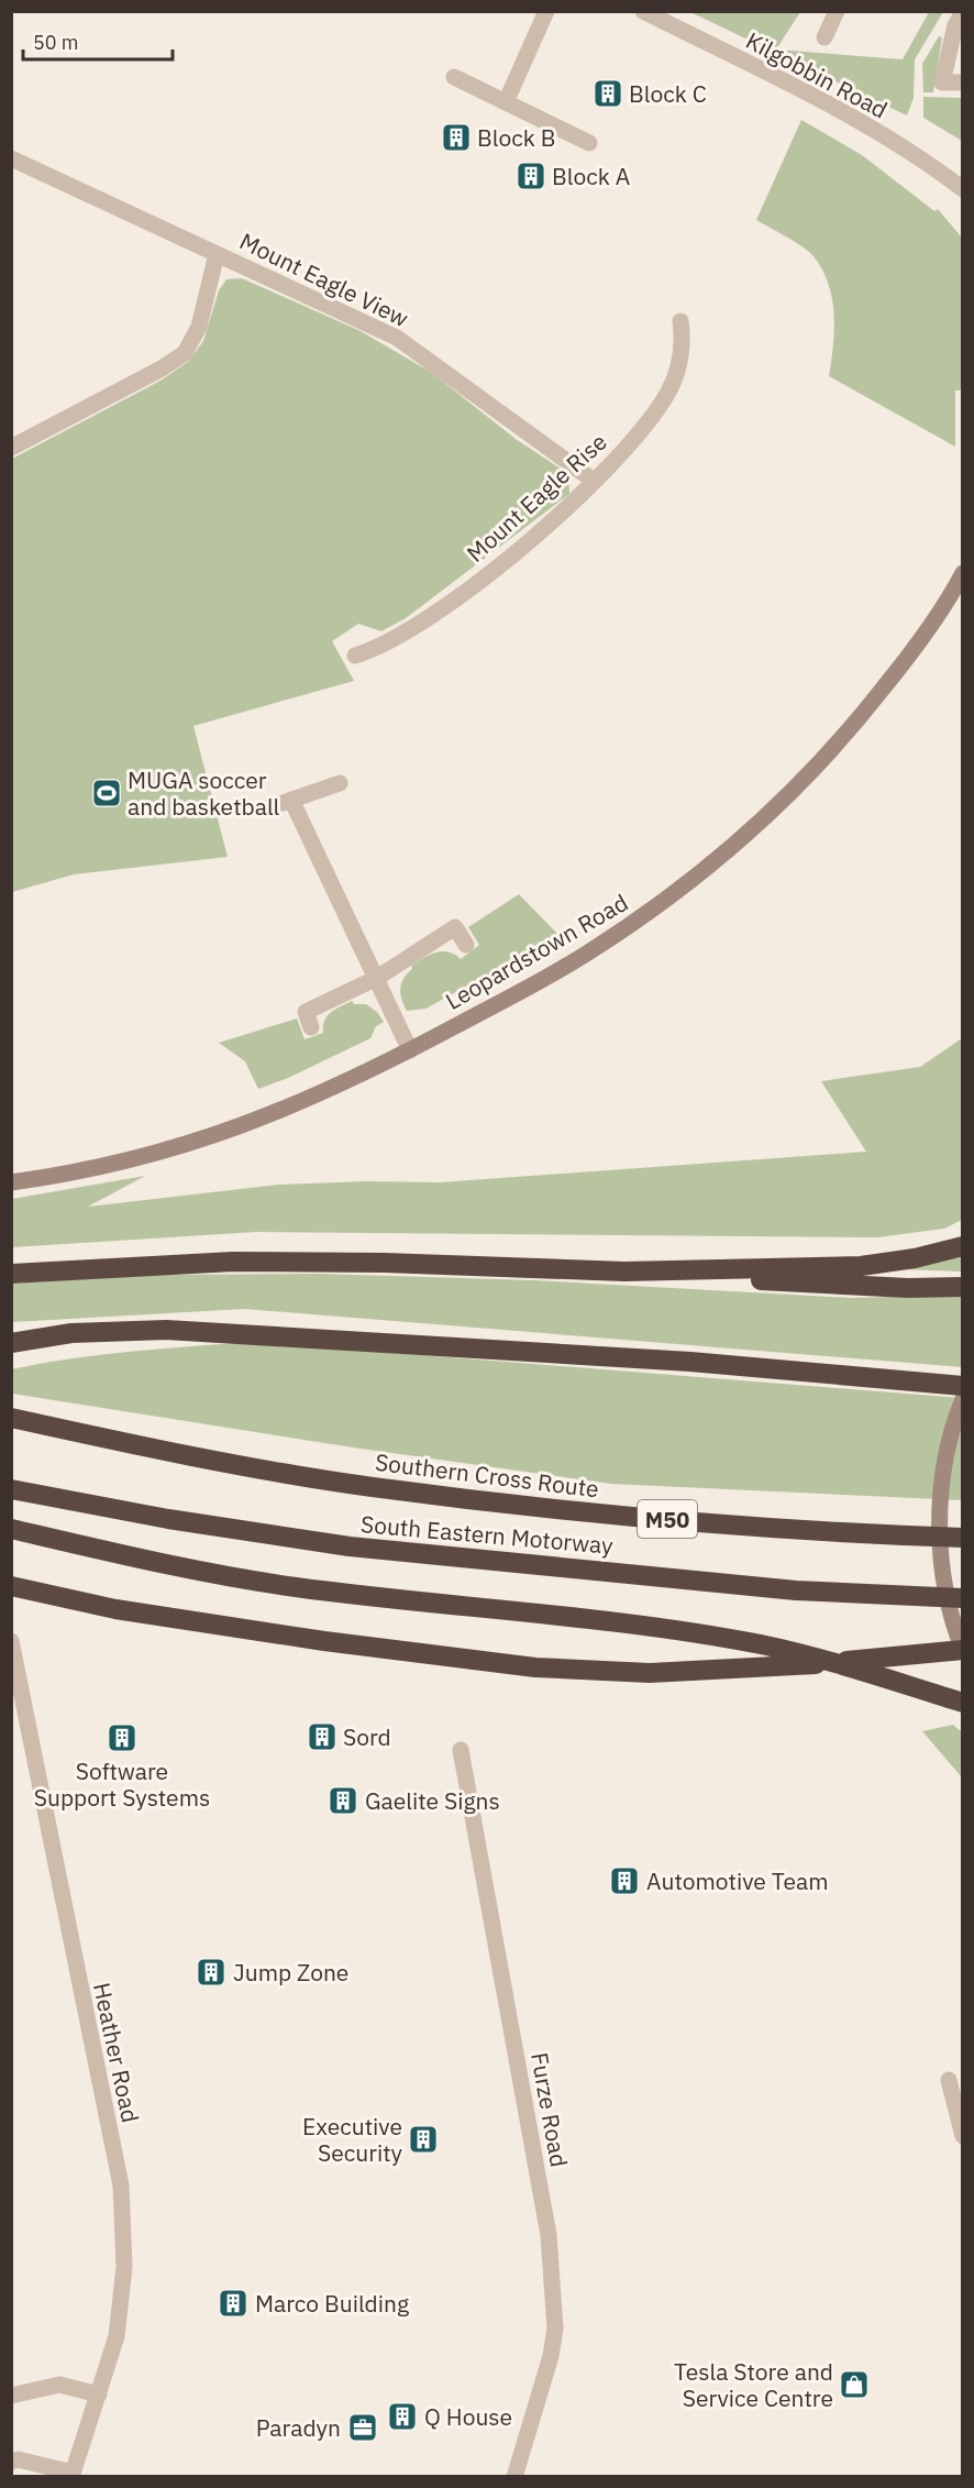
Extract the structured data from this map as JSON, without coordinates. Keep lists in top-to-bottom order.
{
  "streets": {
    "highway": ["Southern Cross Route", "M50", "South Eastern Motorway"],
    "main road": ["Leopardstown Road"],
    "street": [
      "Kilgobbin Road",
      "Mount Eagle View",
      "Mount Eagle Rise",
      "Heather Road",
      "Furze Road"
    ]
  },
  "crossings": [
    ["Mount Eagle View", "Mount Eagle Rise"]
  ],
  "places": {
    "building": [
      "Block C",
      "Block B",
      "Block A",
      "Sord",
      "Software Support Systems",
      "Gaelite Signs",
      "Automotive Team",
      "Jump Zone",
      "Executive Security",
      "Marco Building",
      "Q House"
    ],
    "sports": ["MUGA soccer and basketball"],
    "shop": ["Tesla Store and Service Centre"],
    "office": ["Paradyn"]
  },
  "scale_bar": "50 m"
}
